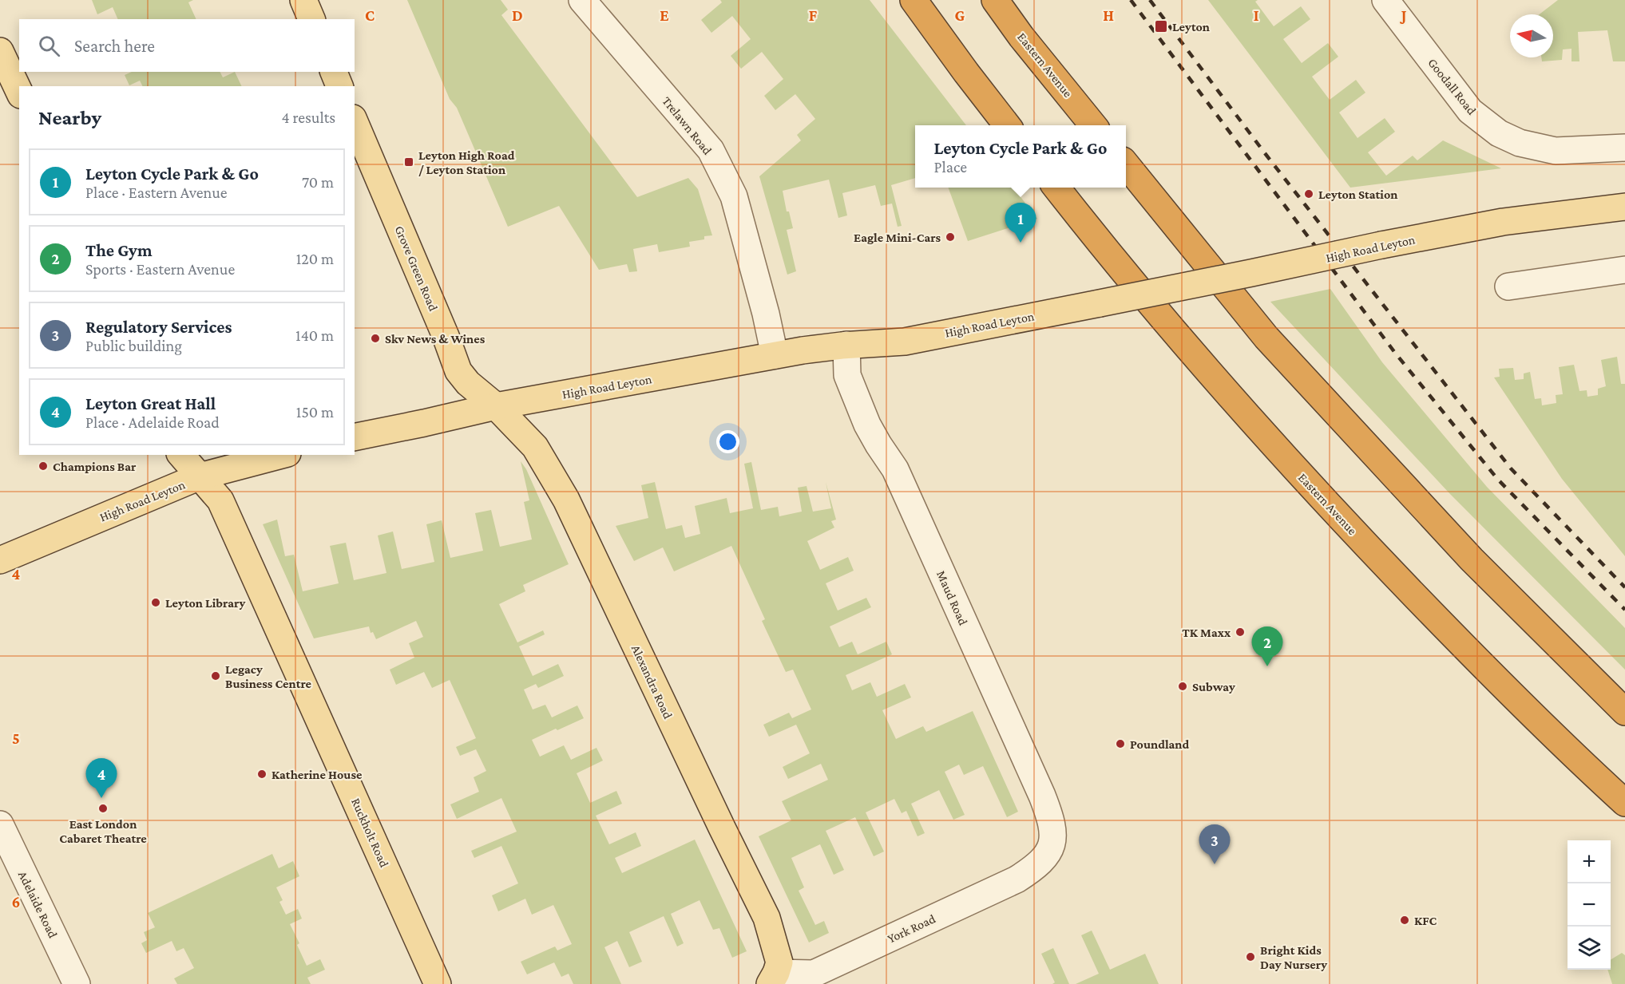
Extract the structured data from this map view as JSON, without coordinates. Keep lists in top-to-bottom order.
{
  "streets": {
    "highway": ["Eastern Avenue"],
    "main road": [
      "High Road Leyton",
      "Grove Green Road",
      "Alexandra Road",
      "Ruckholt Road"
    ],
    "street": [
      "Goodall Road",
      "Trelawn Road",
      "Maud Road",
      "Adelaide Road",
      "York Road"
    ]
  },
  "crossings": [
    ["Trelawn Road", "High Road Leyton"],
    ["High Road Leyton", "Grove Green Road"],
    ["High Road Leyton", "Maud Road"],
    ["High Road Leyton", "Alexandra Road"],
    ["High Road Leyton", "Ruckholt Road"],
    ["Grove Green Road", "Alexandra Road"],
    ["Maud Road", "York Road"],
    ["Alexandra Road", "York Road"]
  ],
  "places": {
    "transit": ["Leyton", "Leyton High Road / Leyton Station"],
    "other": [
      "Leyton Station",
      "Eagle Mini-Cars",
      "Skv News & Wines",
      "Champions Bar",
      "Leyton Library",
      "TK Maxx",
      "Legacy Business Centre",
      "Subway",
      "Poundland",
      "Katherine House",
      "East London Cabaret Theatre",
      "KFC",
      "Bright Kids Day Nursery"
    ]
  },
  "north": "left",
  "page": {
    "search": "Search here",
    "heading": ["Nearby", "4 results"],
    "popup": ["Leyton Cycle Park & Go", "Place"],
    "list": [
      {
        "mark": "1",
        "name": "Leyton Cycle Park & Go",
        "note": "Place · Eastern Avenue",
        "value": "70 m"
      },
      {
        "mark": "2",
        "name": "The Gym",
        "note": "Sports · Eastern Avenue",
        "value": "120 m"
      },
      {
        "mark": "3",
        "name": "Regulatory Services",
        "note": "Public building",
        "value": "140 m"
      },
      {
        "mark": "4",
        "name": "Leyton Great Hall",
        "note": "Place · Adelaide Road",
        "value": "150 m"
      }
    ],
    "pins": [
      "1",
      "2",
      "4",
      "3"
    ],
    "map_buttons": ["+", "−"]
  },
  "grid": {
    "columns": [
      "C",
      "D",
      "E",
      "F",
      "G",
      "H",
      "I",
      "J"
    ],
    "rows": ["4", "5", "6"]
  }
}
